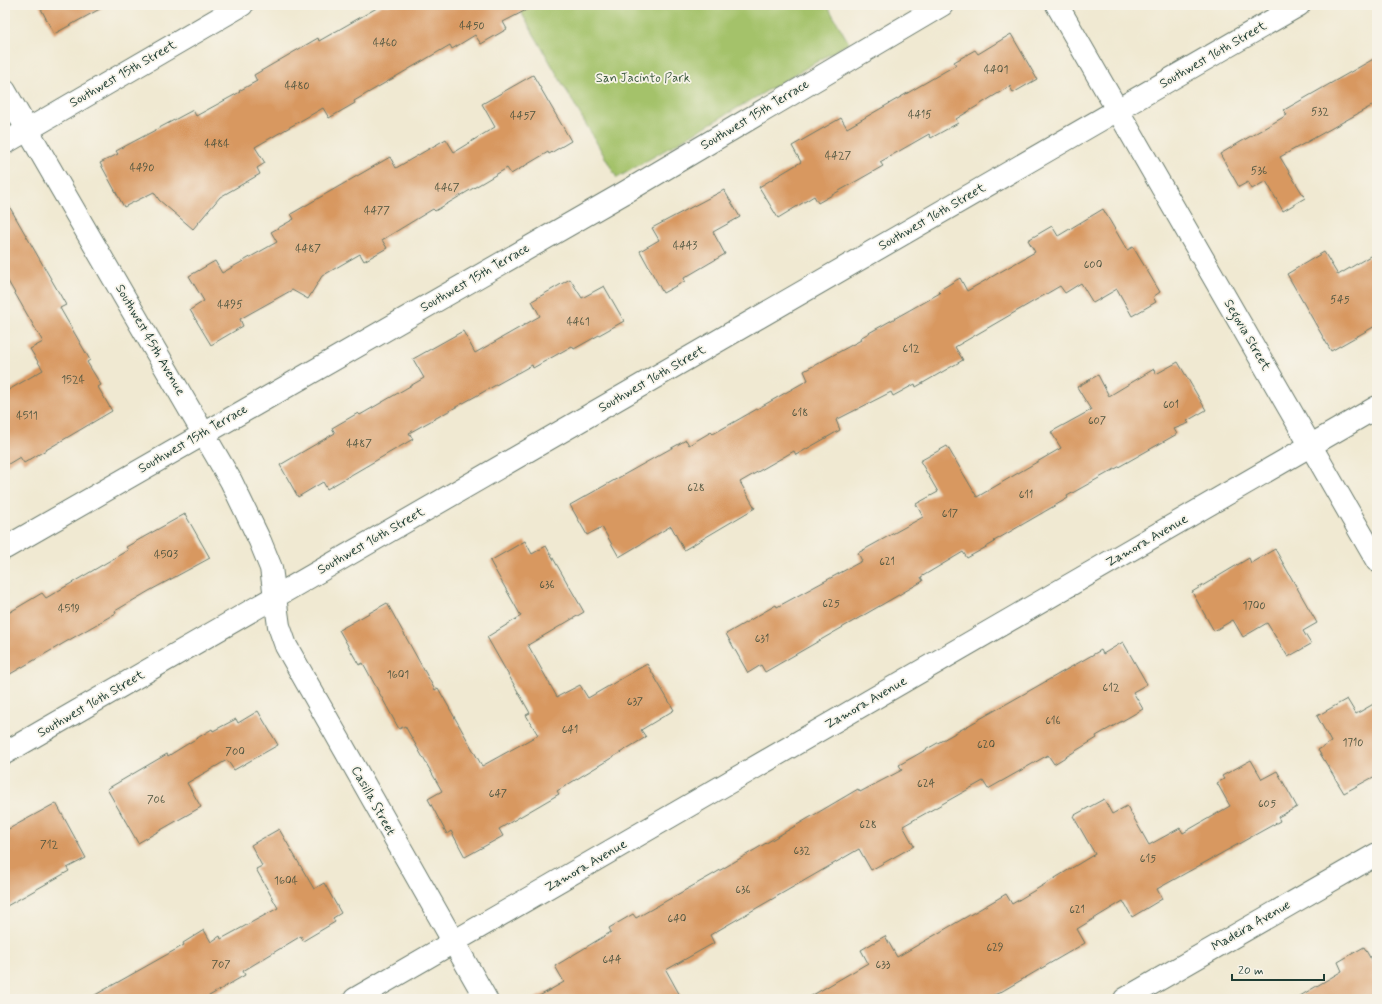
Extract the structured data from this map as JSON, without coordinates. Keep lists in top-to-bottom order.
{
  "streets": {
    "street": [
      "Southwest 16th Street",
      "Southwest 15th Street",
      "Southwest 15th Terrace",
      "Segovia Street",
      "Southwest 45th Avenue",
      "Zamora Avenue",
      "Casilla Street",
      "Madeira Avenue"
    ]
  },
  "crossings": [
    ["Southwest 16th Street", "Segovia Street"],
    ["Southwest 16th Street", "Southwest 45th Avenue"],
    ["Southwest 16th Street", "Casilla Street"],
    ["Southwest 15th Street", "Southwest 45th Avenue"],
    ["Southwest 15th Terrace", "Southwest 45th Avenue"],
    ["Segovia Street", "Zamora Avenue"],
    ["Southwest 45th Avenue", "Casilla Street"],
    ["Zamora Avenue", "Casilla Street"]
  ],
  "parks": ["San Jacinto Park"],
  "house_numbers": [
    "4450",
    "4460",
    "4401",
    "4480",
    "532",
    "4415",
    "4457",
    "4484",
    "4427",
    "4490",
    "536",
    "4467",
    "4477",
    "4443",
    "4487",
    "600",
    "545",
    "4495",
    "4461",
    "612",
    "1524",
    "601",
    "618",
    "4511",
    "607",
    "4487",
    "628",
    "611",
    "617",
    "4503",
    "621",
    "636",
    "625",
    "1700",
    "4519",
    "631",
    "1601",
    "612",
    "637",
    "616",
    "641",
    "1710",
    "620",
    "700",
    "624",
    "647",
    "706",
    "605",
    "628",
    "712",
    "632",
    "615",
    "1604",
    "636",
    "621",
    "640",
    "629",
    "644",
    "707",
    "633"
  ],
  "scale_bar": "20 m"
}
